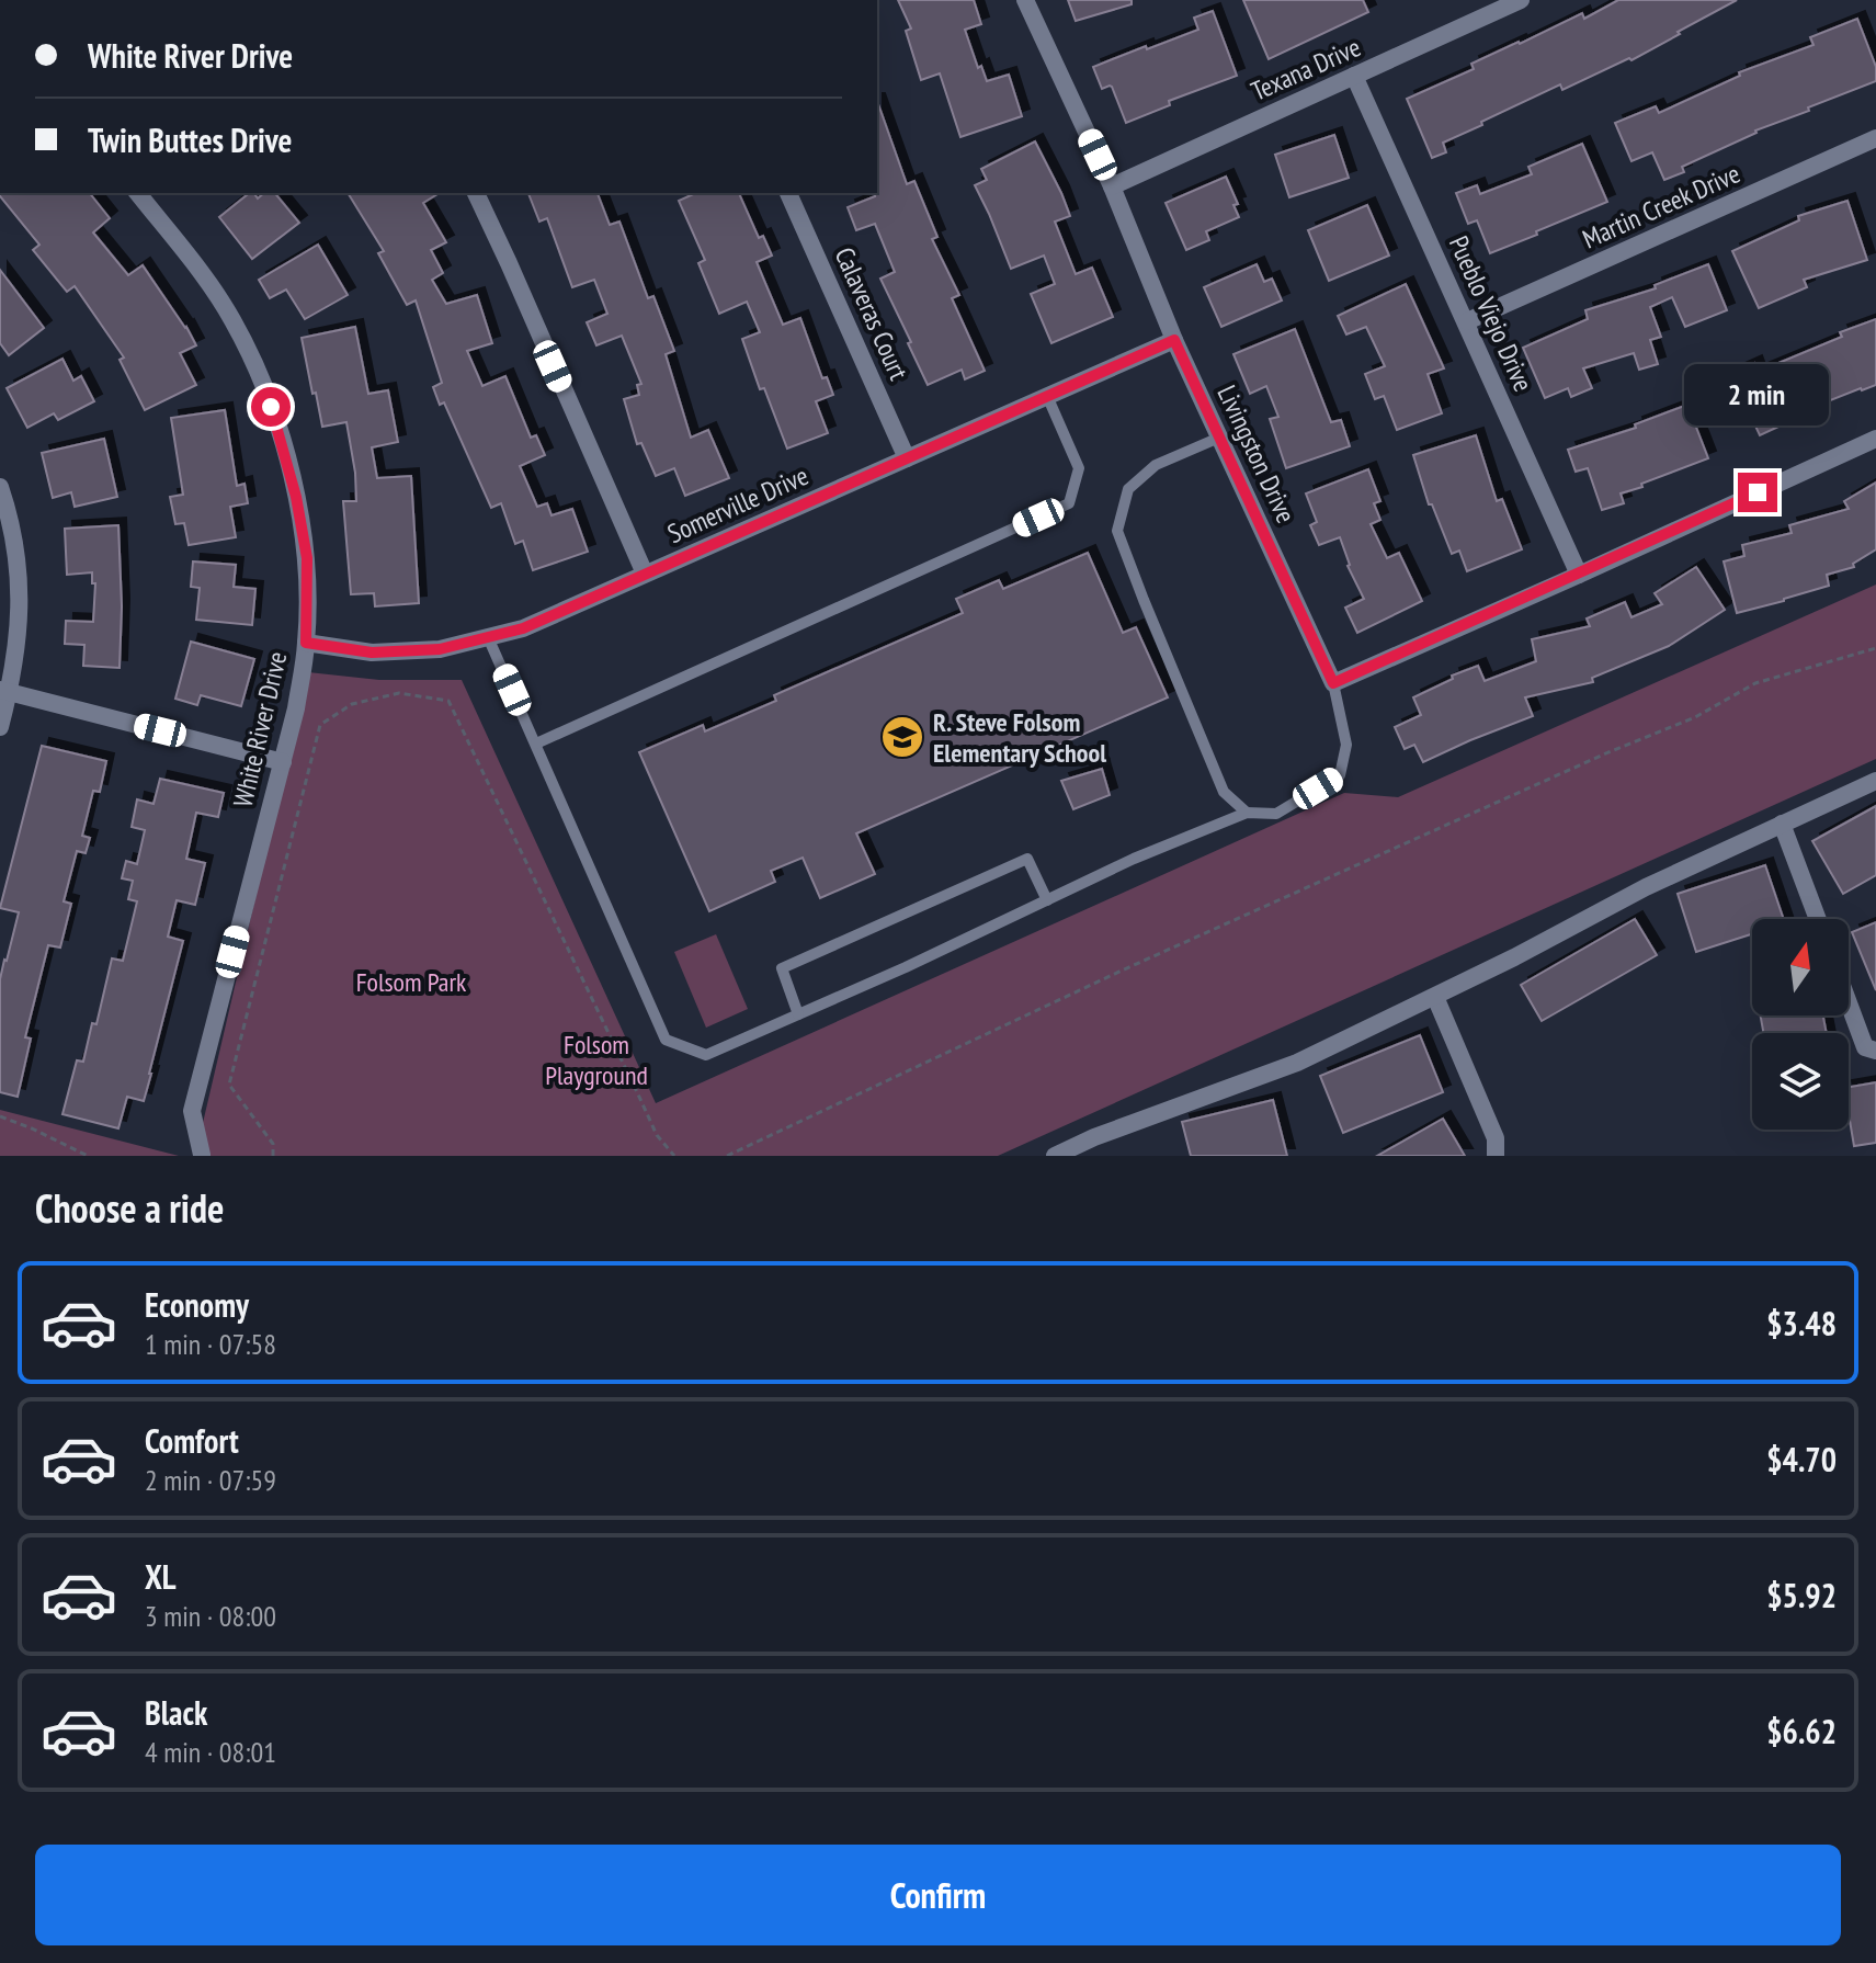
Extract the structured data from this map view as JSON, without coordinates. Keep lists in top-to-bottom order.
{
  "streets": {
    "street": [
      "Texana Drive",
      "Martin Creek Drive",
      "Calaveras Court",
      "Pueblo Viejo Drive",
      "Livingston Drive",
      "Somerville Drive",
      "White River Drive"
    ]
  },
  "crossings": [
    ["Texana Drive", "Pueblo Viejo Drive"],
    ["Texana Drive", "Livingston Drive"],
    ["Martin Creek Drive", "Pueblo Viejo Drive"],
    ["Calaveras Court", "Somerville Drive"],
    ["Livingston Drive", "Somerville Drive"],
    ["Somerville Drive", "White River Drive"]
  ],
  "parks": ["Folsom Park", "Folsom Playground"],
  "places": {
    "school or university": ["R. Steve Folsom Elementary School"]
  },
  "north": "top",
  "page": {
    "banner": ["White River Drive", "Twin Buttes Drive"],
    "bubble": "2 min",
    "heading": "Choose a ride",
    "list": [
      {
        "name": "Economy",
        "note": "1 min · 07:58",
        "value": "$3.48"
      },
      {
        "name": "Comfort",
        "note": "2 min · 07:59",
        "value": "$4.70"
      },
      {
        "name": "XL",
        "note": "3 min · 08:00",
        "value": "$5.92"
      },
      {
        "name": "Black",
        "note": "4 min · 08:01",
        "value": "$6.62"
      }
    ],
    "buttons": "Confirm"
  }
}
